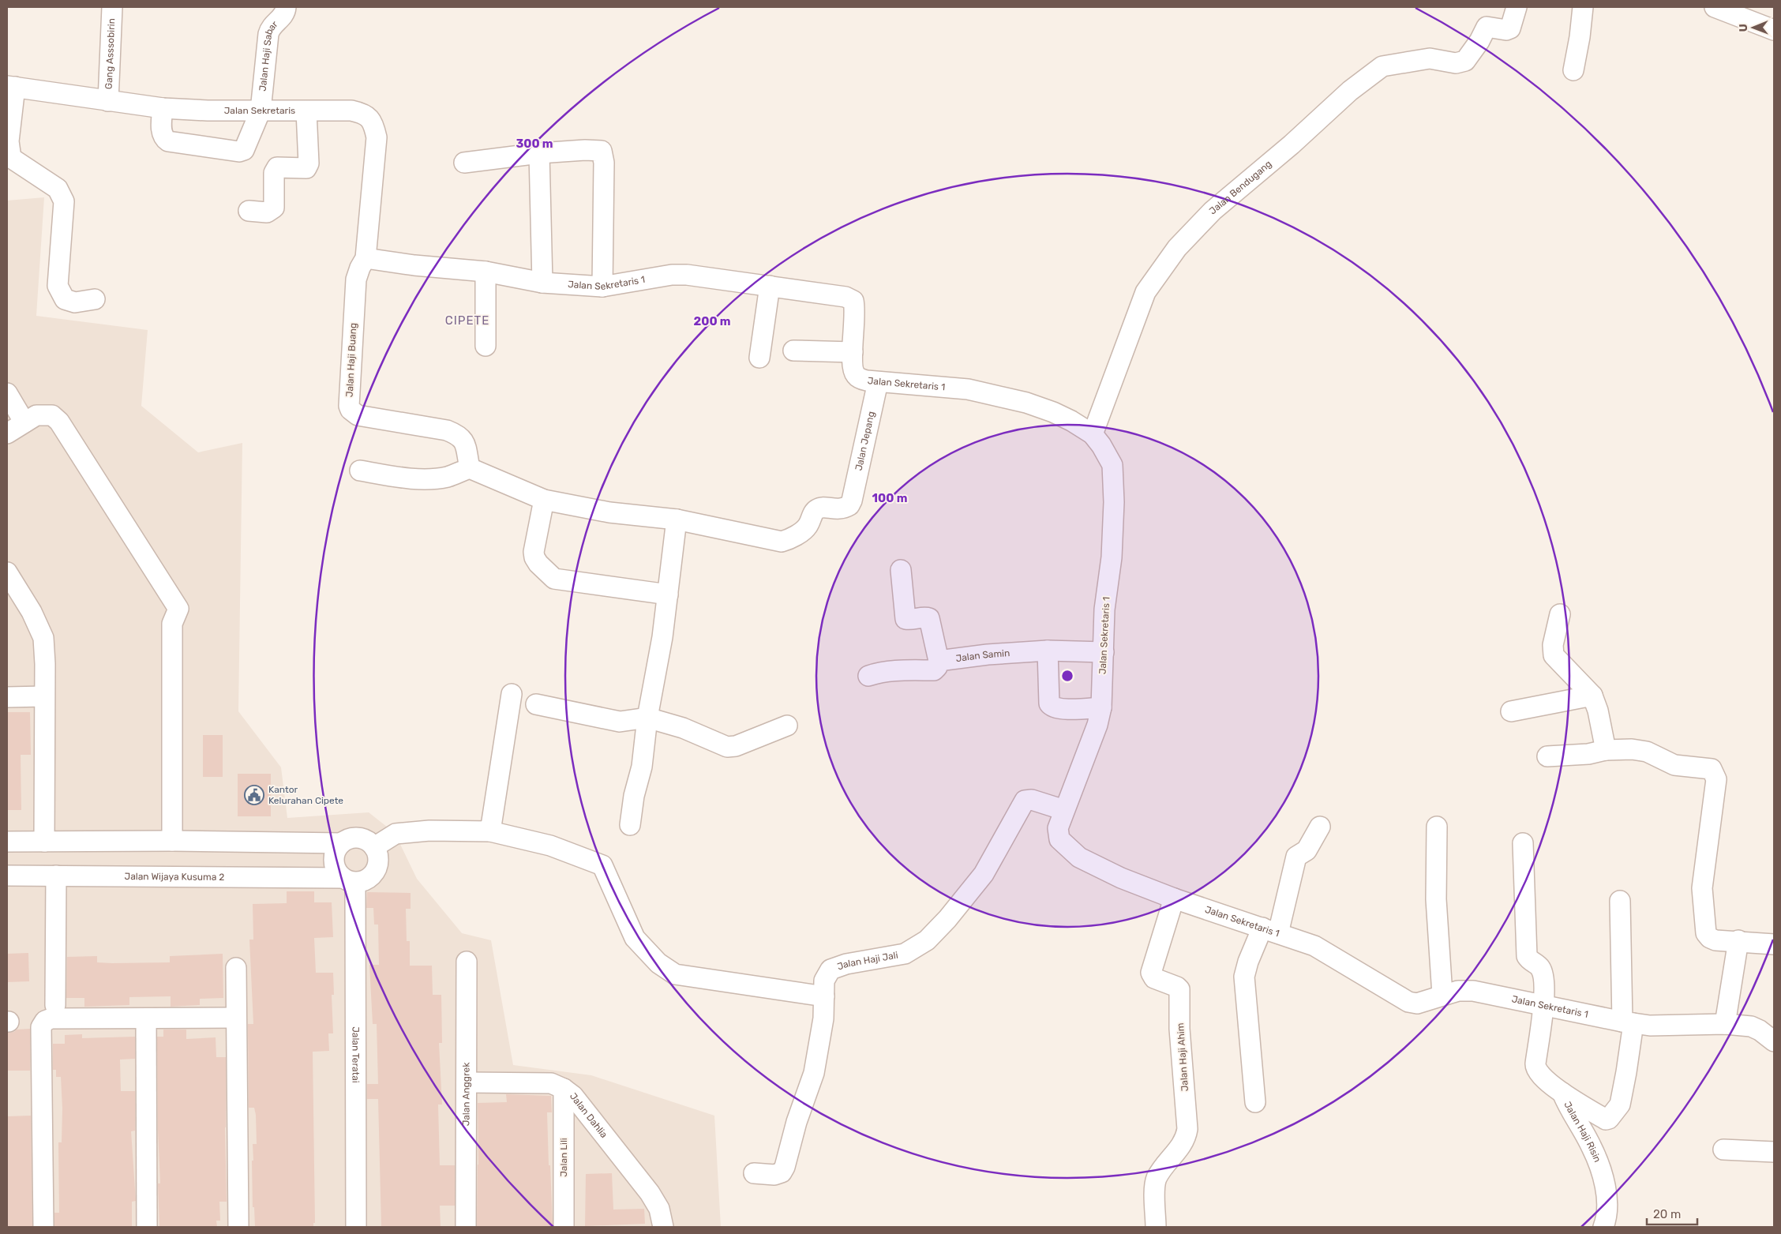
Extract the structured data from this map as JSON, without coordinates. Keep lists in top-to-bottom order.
{
  "streets": {
    "street": [
      "Gang Asssobirin",
      "Jalan Haji Sabar",
      "Jalan Sekretaris",
      "Jalan Bendugang",
      "Jalan Sekretaris 1",
      "Jalan Haji Buang",
      "Jalan Jepang",
      "Jalan Samin",
      "Jalan Wijaya Kusuma 2",
      "Jalan Haji Jali",
      "Jalan Teratai",
      "Jalan Haji Ahim",
      "Jalan Anggrek",
      "Jalan Dahlia",
      "Jalan Haji Risin",
      "Jalan Lili"
    ]
  },
  "crossings": [
    ["Gang Asssobirin", "Jalan Sekretaris"],
    ["Jalan Haji Sabar", "Jalan Sekretaris"],
    ["Jalan Sekretaris", "Jalan Sekretaris 1"],
    ["Jalan Sekretaris", "Jalan Haji Buang"],
    ["Jalan Bendugang", "Jalan Sekretaris 1"],
    ["Jalan Sekretaris 1", "Jalan Haji Buang"],
    ["Jalan Sekretaris 1", "Jalan Jepang"],
    ["Jalan Sekretaris 1", "Jalan Samin"],
    ["Jalan Sekretaris 1", "Jalan Haji Jali"],
    ["Jalan Sekretaris 1", "Jalan Haji Ahim"],
    ["Jalan Sekretaris 1", "Jalan Haji Risin"],
    ["Jalan Wijaya Kusuma 2", "Jalan Teratai"],
    ["Jalan Anggrek", "Jalan Dahlia"],
    ["Jalan Dahlia", "Jalan Lili"]
  ],
  "districts": ["CIPETE"],
  "places": {
    "public building": ["Kantor Kelurahan Cipete"]
  },
  "scale_bar": "20 m",
  "north": "left",
  "rings": ["300 m", "200 m", "100 m"]
}
